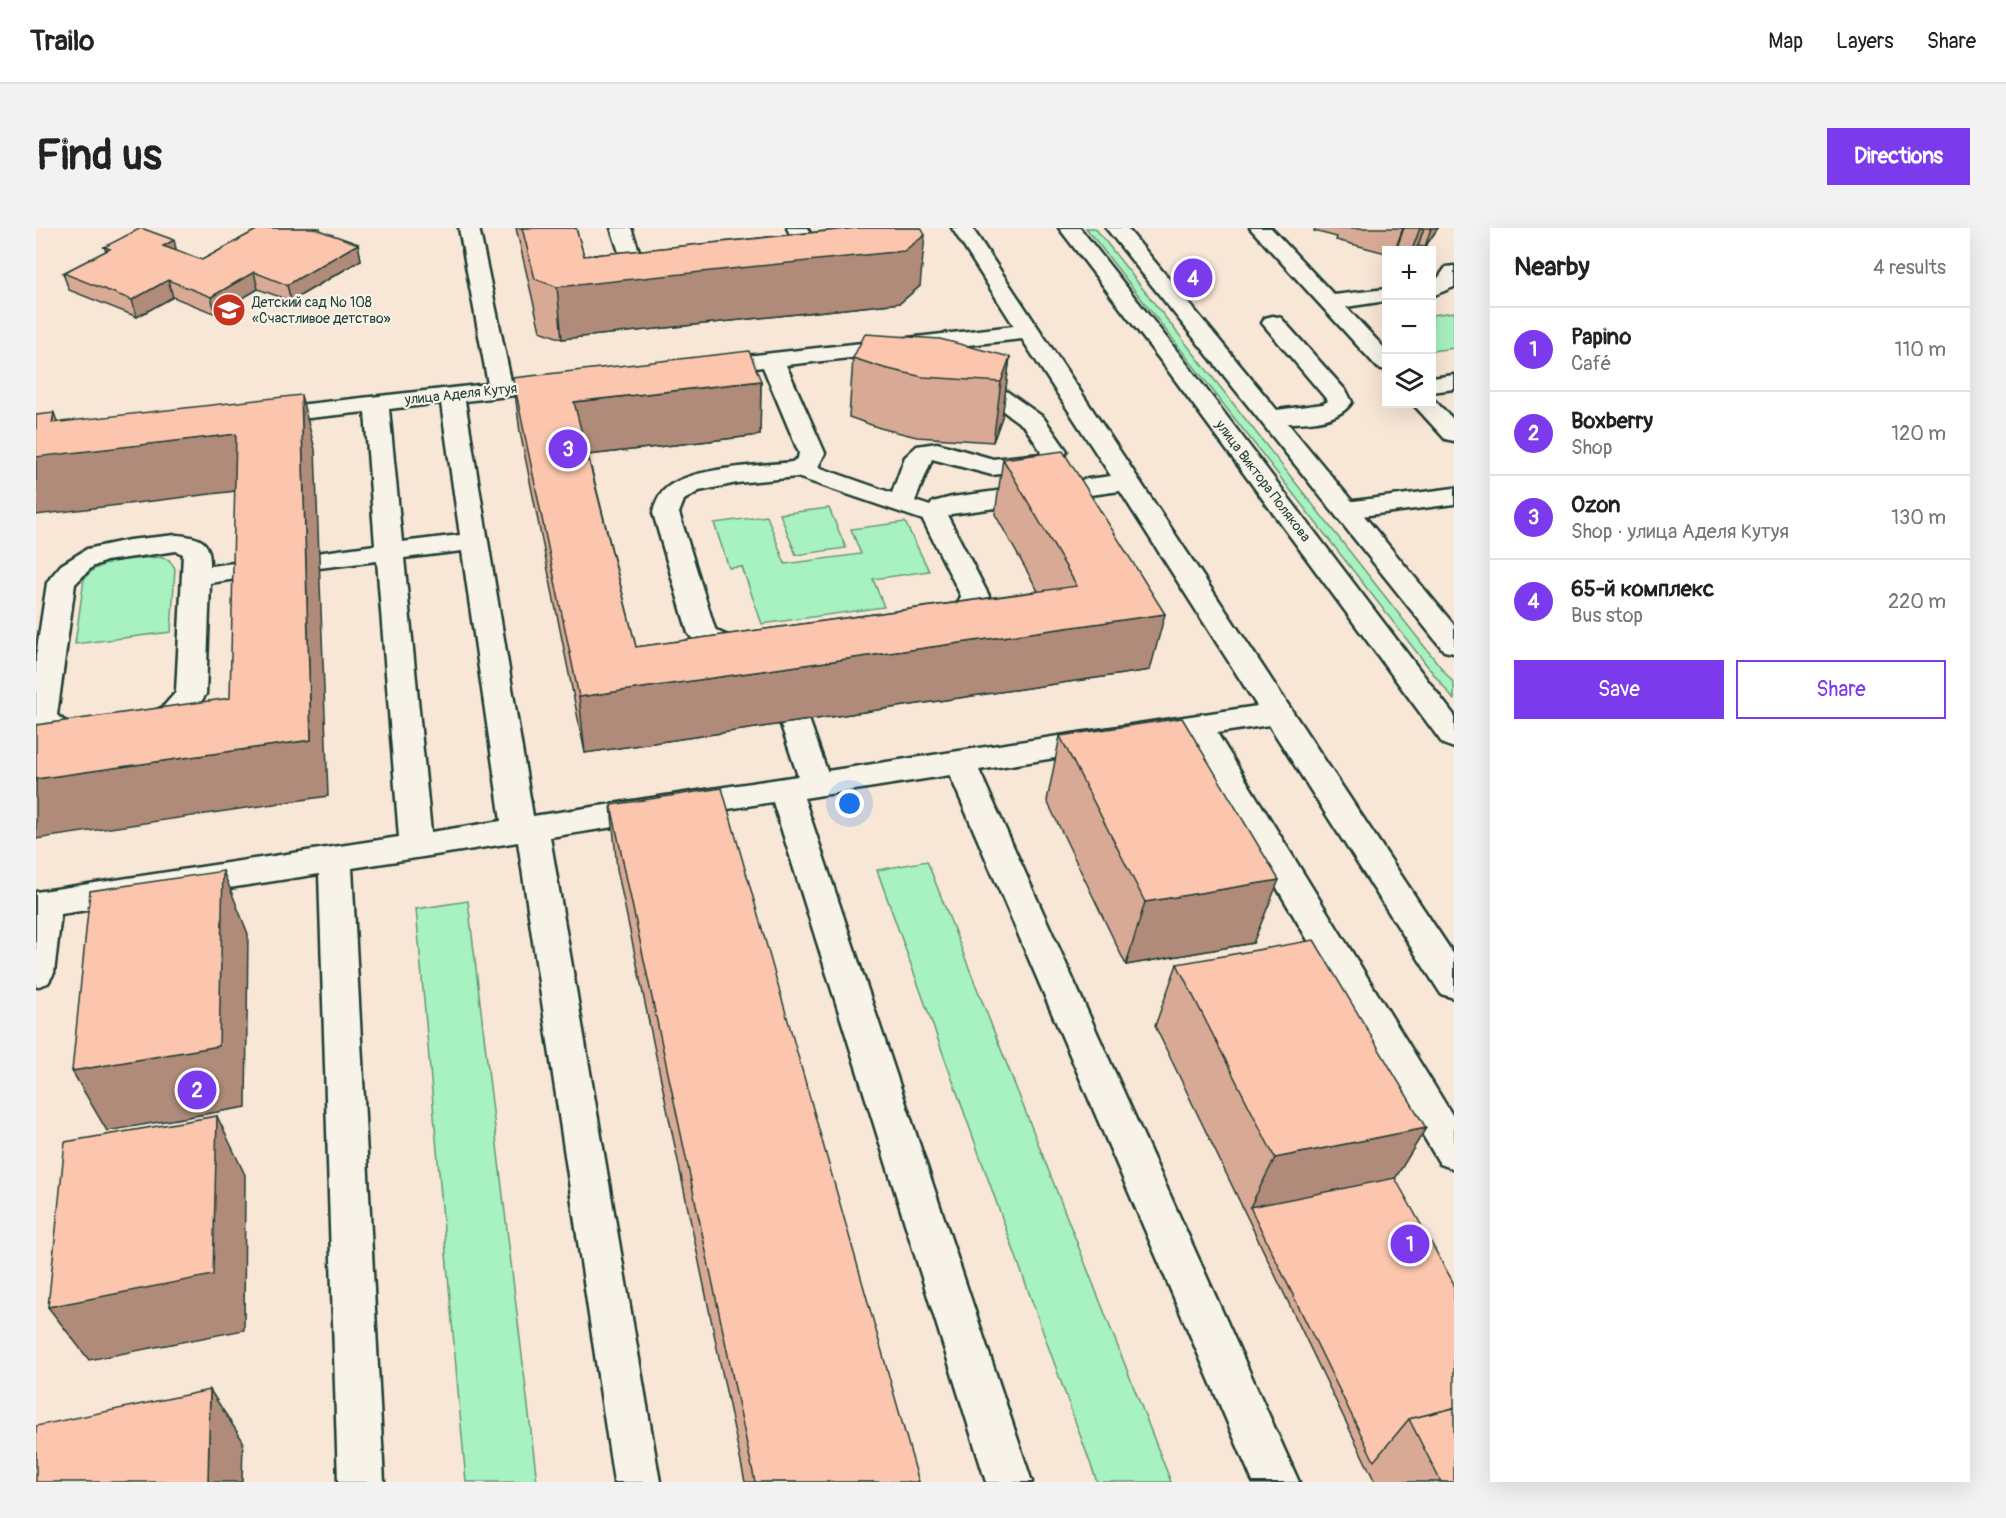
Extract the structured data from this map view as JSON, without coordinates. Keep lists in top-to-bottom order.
{
  "streets": {
    "street": ["улица Аделя Кутуя", "улица Виктора Полякова"]
  },
  "places": {
    "school or university": ["Детский сад № 108 «Счастливое детство»"]
  },
  "page": {
    "header": "Trailo",
    "nav": ["Map", "Layers", "Share"],
    "buttons": [
      "Directions",
      ["Save", "Share"]
    ],
    "title": "Find us",
    "heading": ["Nearby", "4 results"],
    "map_buttons": ["+", "−"],
    "pins": [
      "4",
      "3",
      "2",
      "1"
    ],
    "list": [
      {
        "mark": "1",
        "name": "Papino",
        "note": "Café",
        "value": "110 m"
      },
      {
        "mark": "2",
        "name": "Boxberry",
        "note": "Shop",
        "value": "120 m"
      },
      {
        "mark": "3",
        "name": "Ozon",
        "note": "Shop · улица Аделя Кутуя",
        "value": "130 m"
      },
      {
        "mark": "4",
        "name": "65-й комплекс",
        "note": "Bus stop",
        "value": "220 m"
      }
    ]
  }
}
